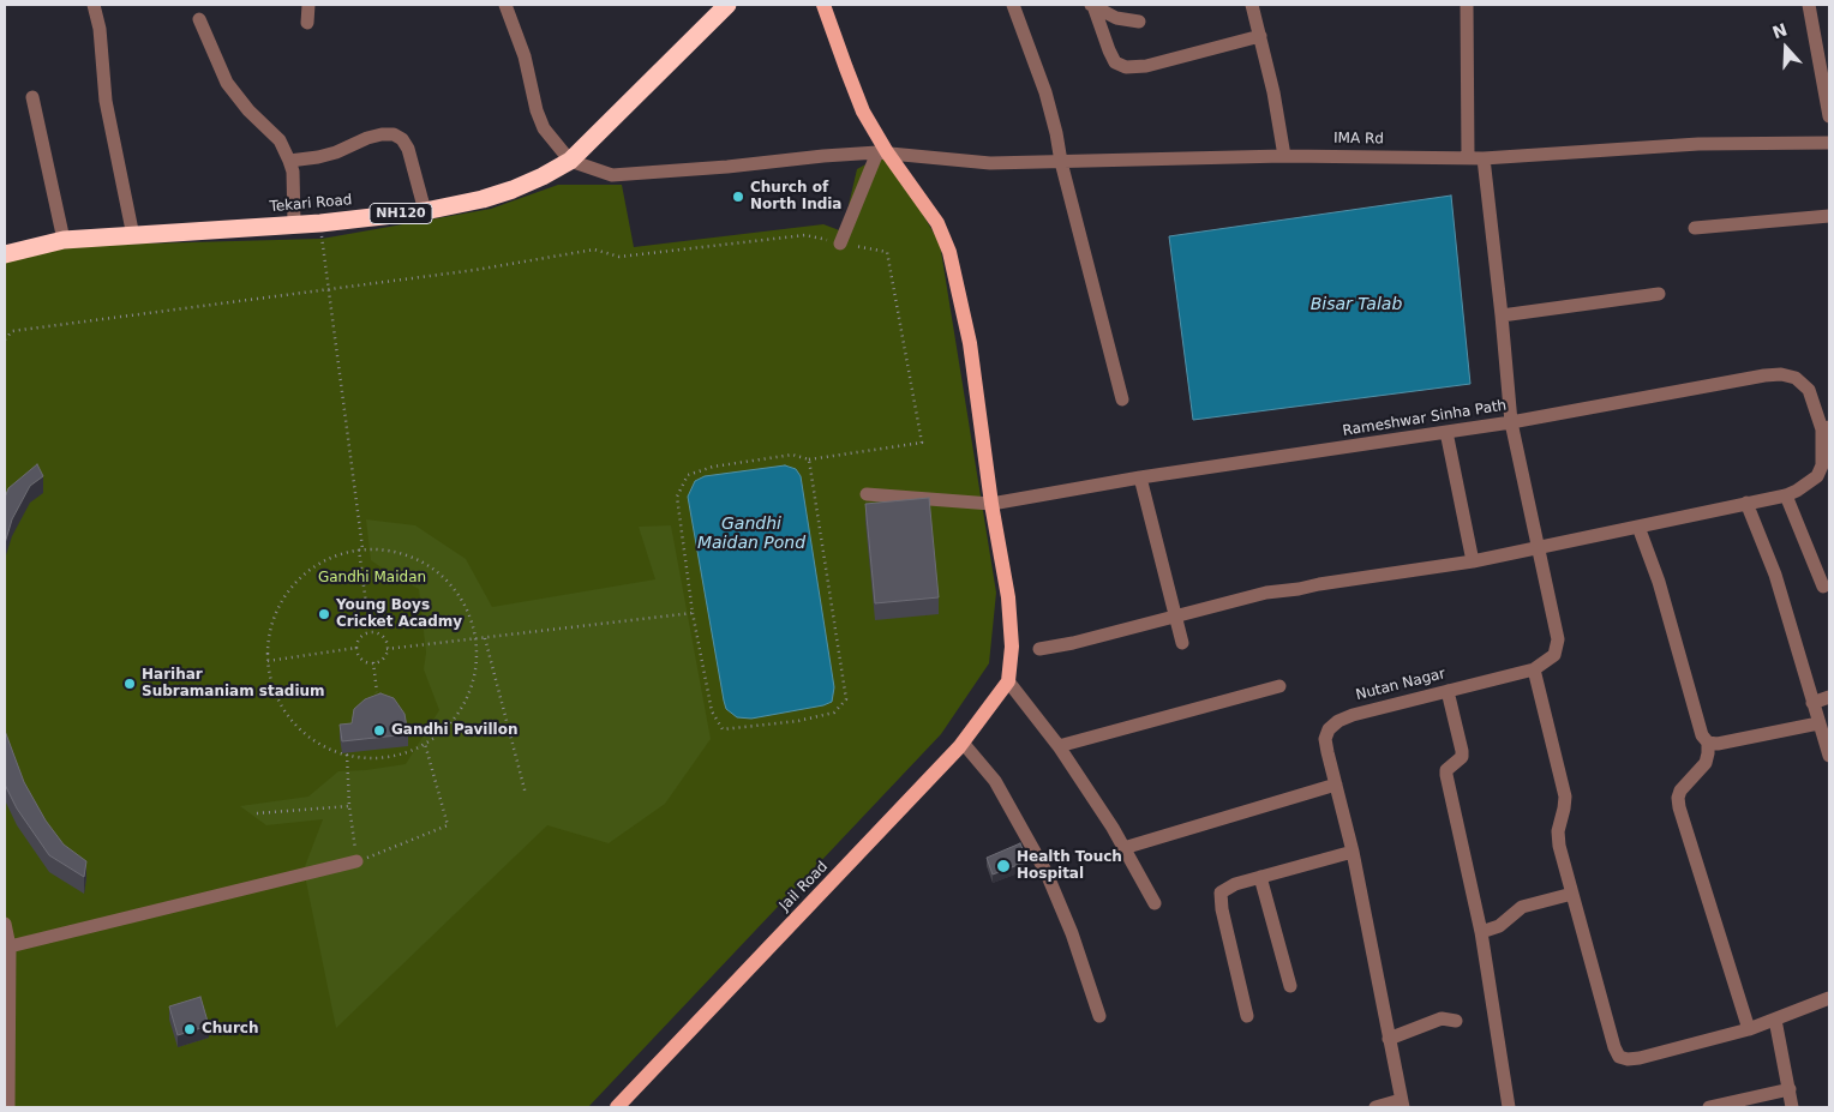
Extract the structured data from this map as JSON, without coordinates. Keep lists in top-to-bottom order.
{
  "streets": {
    "highway": ["Tekari Road", "NH120"],
    "main road": ["Jail Road"],
    "street": ["IMA Rd", "Rameshwar Sinha Path", "Nutan Nagar"]
  },
  "crossings": [
    ["IMA Rd", "Tekari Road"],
    ["IMA Rd", "Nutan Nagar"],
    ["Rameshwar Sinha Path", "Nutan Nagar"]
  ],
  "water": ["Bisar Talab", "Gandhi Maidan Pond"],
  "parks": ["Gandhi Maidan"],
  "places": [
    "Church of North India",
    "Young Boys Cricket Acadmy",
    "Harihar Subramaniam stadium",
    "Gandhi Pavillon",
    "Health Touch Hospital",
    "Church"
  ],
  "north": "top"
}
